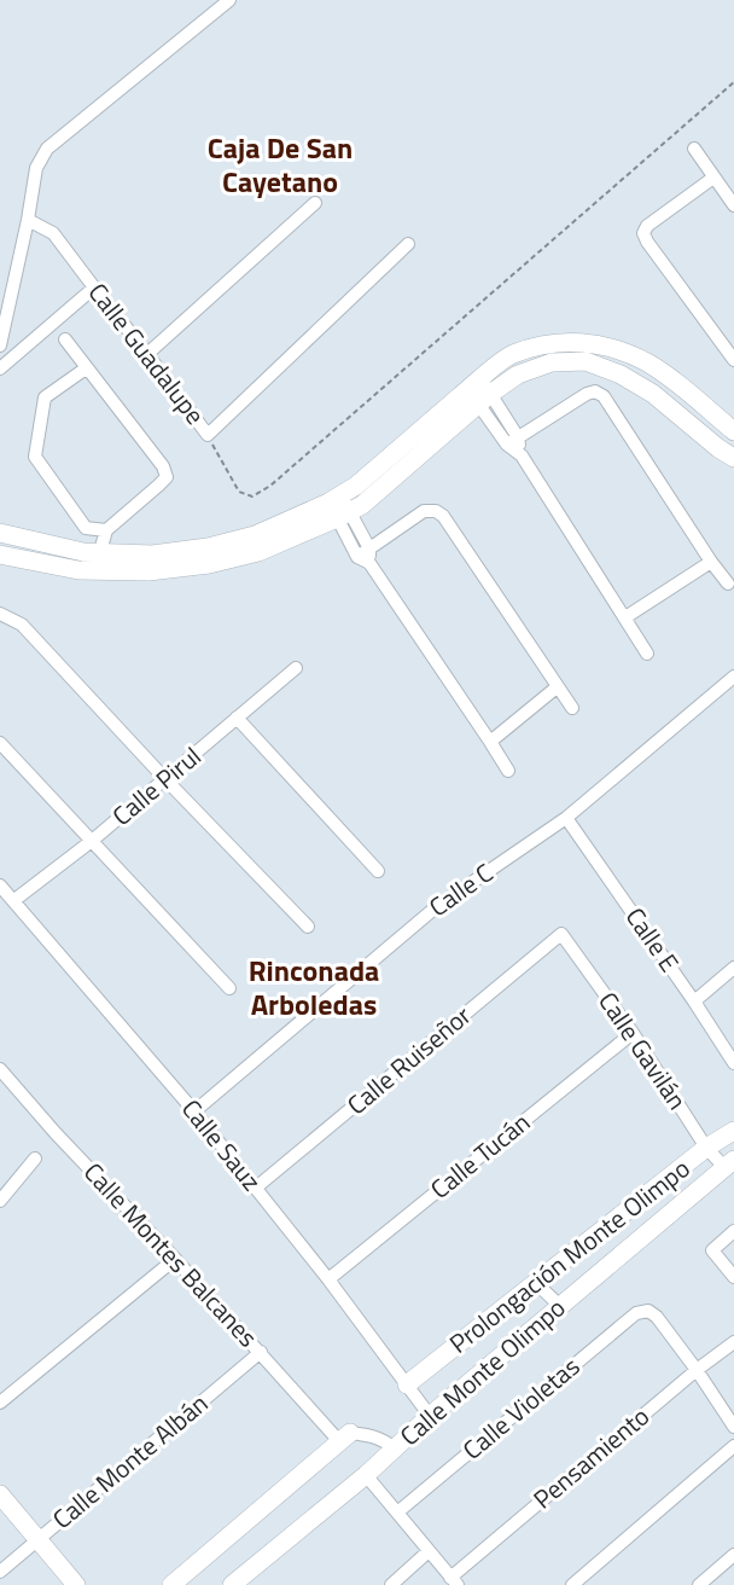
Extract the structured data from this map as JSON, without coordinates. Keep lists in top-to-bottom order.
{
  "streets": {
    "main road": ["Prolongación Monte Olimpo", "Calle Monte Olimpo"],
    "street": [
      "Calle Guadalupe",
      "Calle Pirul",
      "Calle C",
      "Calle E",
      "Calle Gavilán",
      "Calle Ruiseñor",
      "Calle Sauz",
      "Calle Tucán",
      "Calle Montes Balcanes",
      "Calle Violetas",
      "Pensamiento",
      "Calle Monte Albán"
    ]
  },
  "crossings": [
    ["Calle Pirul", "Calle Sauz"],
    ["Calle C", "Calle E"],
    ["Calle C", "Calle Sauz"],
    ["Calle Gavilán", "Calle Ruiseñor"],
    ["Calle Gavilán", "Calle Tucán"],
    ["Calle Gavilán", "Prolongación Monte Olimpo"],
    ["Calle Gavilán", "Calle Monte Olimpo"],
    ["Calle Ruiseñor", "Calle Sauz"],
    ["Calle Sauz", "Calle Tucán"],
    ["Calle Sauz", "Prolongación Monte Olimpo"],
    ["Calle Sauz", "Calle Monte Olimpo"],
    ["Calle Montes Balcanes", "Calle Monte Albán"],
    ["Calle Violetas", "Pensamiento"]
  ],
  "districts": ["Caja De San Cayetano", "Rinconada Arboledas"]
}
